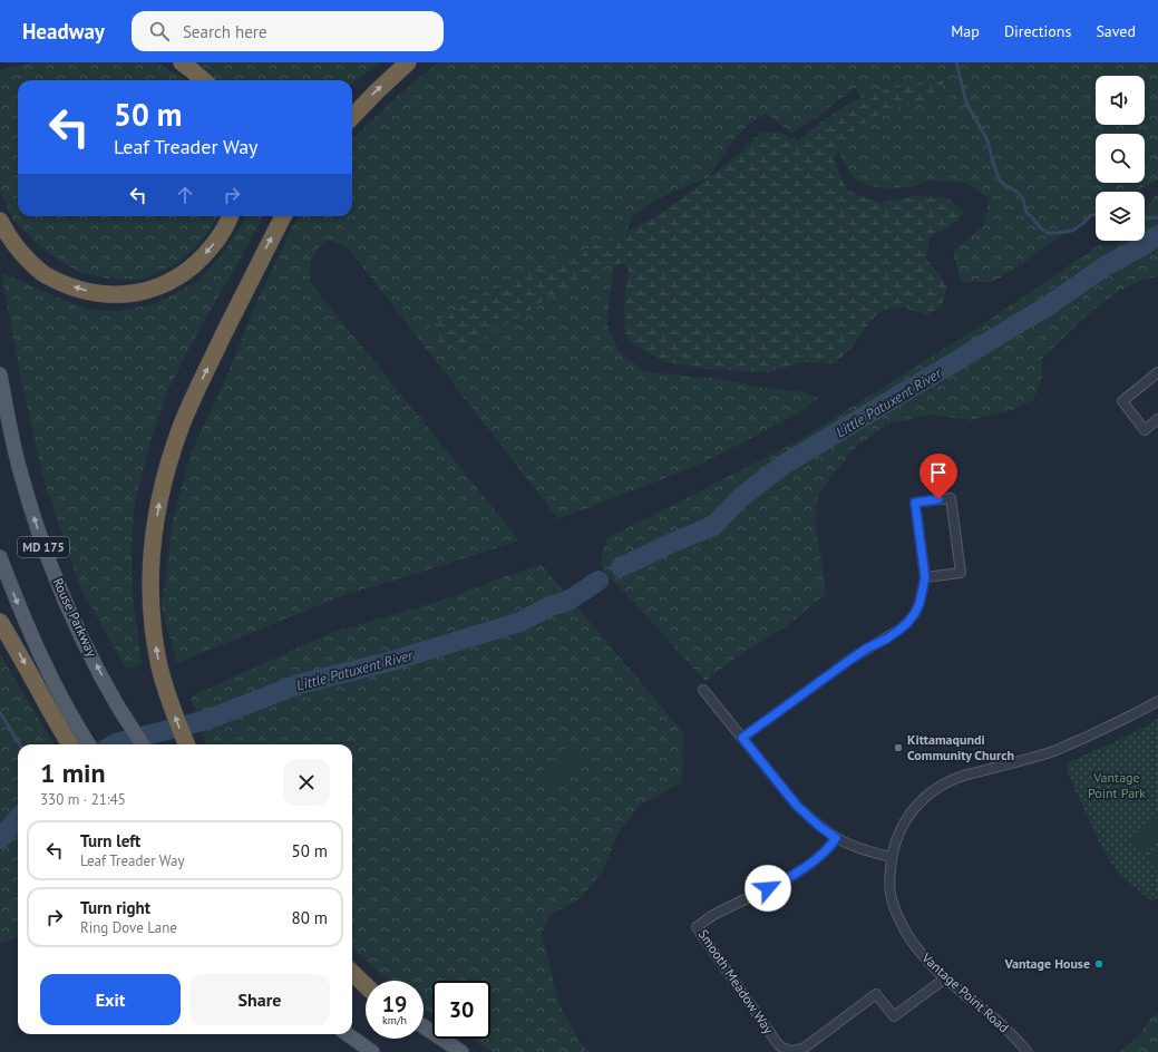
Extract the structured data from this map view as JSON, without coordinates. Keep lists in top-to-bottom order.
{
  "streets": {
    "main road": ["MD 175", "Rouse Parkway"],
    "street": ["Smooth Meadow Way", "Vantage Point Road"]
  },
  "crossings": [
    ["Smooth Meadow Way", "Vantage Point Road"]
  ],
  "water": ["Little Patuxent River"],
  "parks": ["Vantage Point Park"],
  "places": ["Kittamaqundi Community Church", "Vantage House"],
  "page": {
    "header": "Headway",
    "search": "Search here",
    "nav": ["Map", "Directions", "Saved"],
    "turn": ["50 m", "Leaf Treader Way"],
    "heading": ["1 min", "330 m · 21:45"],
    "list": [
      {
        "name": "Turn left",
        "note": "Leaf Treader Way",
        "value": "50 m"
      },
      {
        "name": "Turn right",
        "note": "Ring Dove Lane",
        "value": "80 m"
      }
    ],
    "buttons": ["Exit", "Share"],
    "speed": "19 km/h",
    "limit": "30"
  }
}
